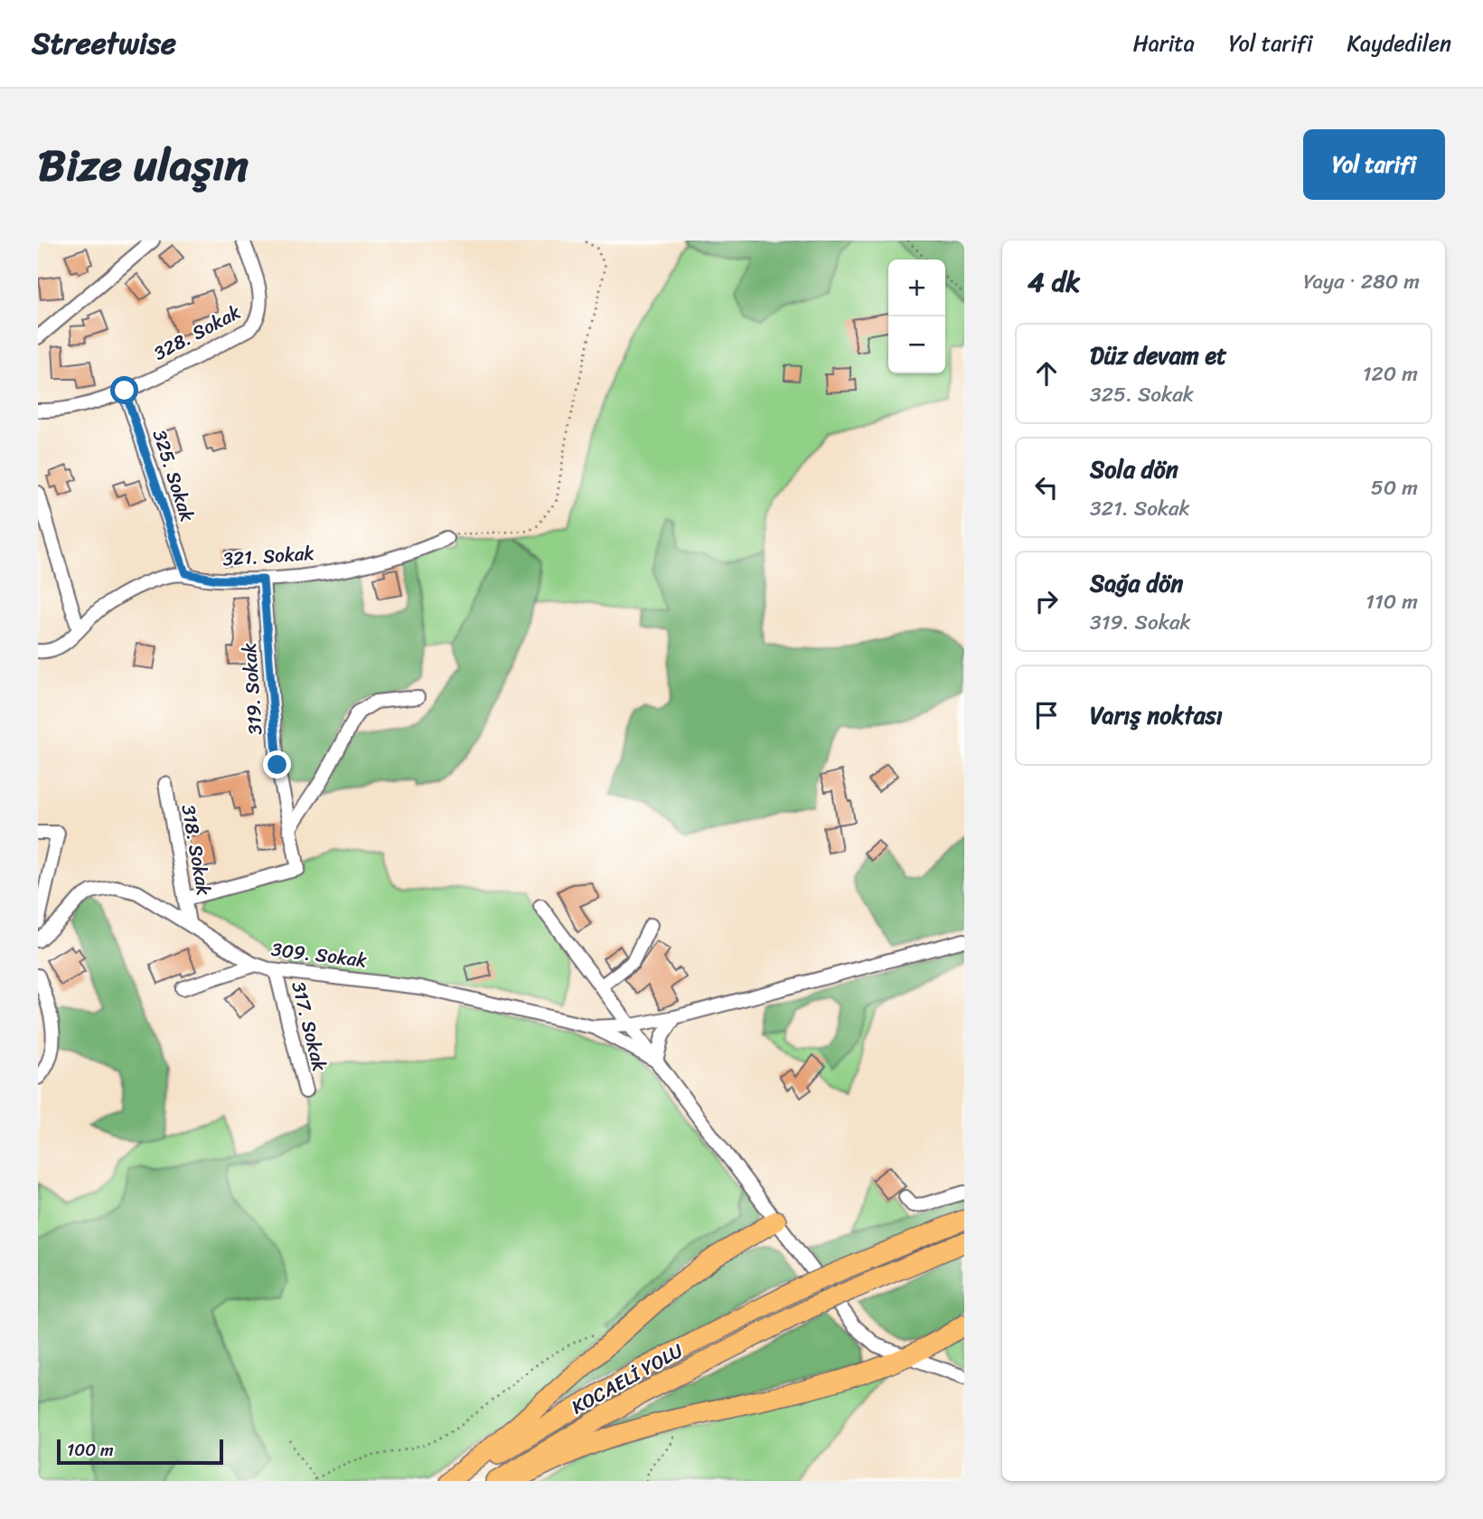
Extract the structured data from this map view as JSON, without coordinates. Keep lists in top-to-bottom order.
{
  "streets": {
    "highway": ["KOCAELİ YOLU"],
    "street": [
      "328. Sokak",
      "325. Sokak",
      "321. Sokak",
      "319. Sokak",
      "318. Sokak",
      "309. Sokak",
      "317. Sokak"
    ]
  },
  "crossings": [
    ["328. Sokak", "325. Sokak"],
    ["325. Sokak", "321. Sokak"],
    ["321. Sokak", "319. Sokak"],
    ["319. Sokak", "318. Sokak"],
    ["318. Sokak", "309. Sokak"],
    ["309. Sokak", "317. Sokak"]
  ],
  "scale_bar": "100 m",
  "page": {
    "header": "Streetwise",
    "nav": ["Harita", "Yol tarifi", "Kaydedilen"],
    "title": "Bize ulaşın",
    "buttons": "Yol tarifi",
    "heading": ["4 dk", "Yaya · 280 m"],
    "map_buttons": ["+", "−"],
    "list": [
      ["Düz devam et", "325. Sokak", "120 m"],
      ["Sola dön", "321. Sokak", "50 m"],
      ["Sağa dön", "319. Sokak", "110 m"],
      "Varış noktası"
    ],
    "scale": "100 m"
  }
}
